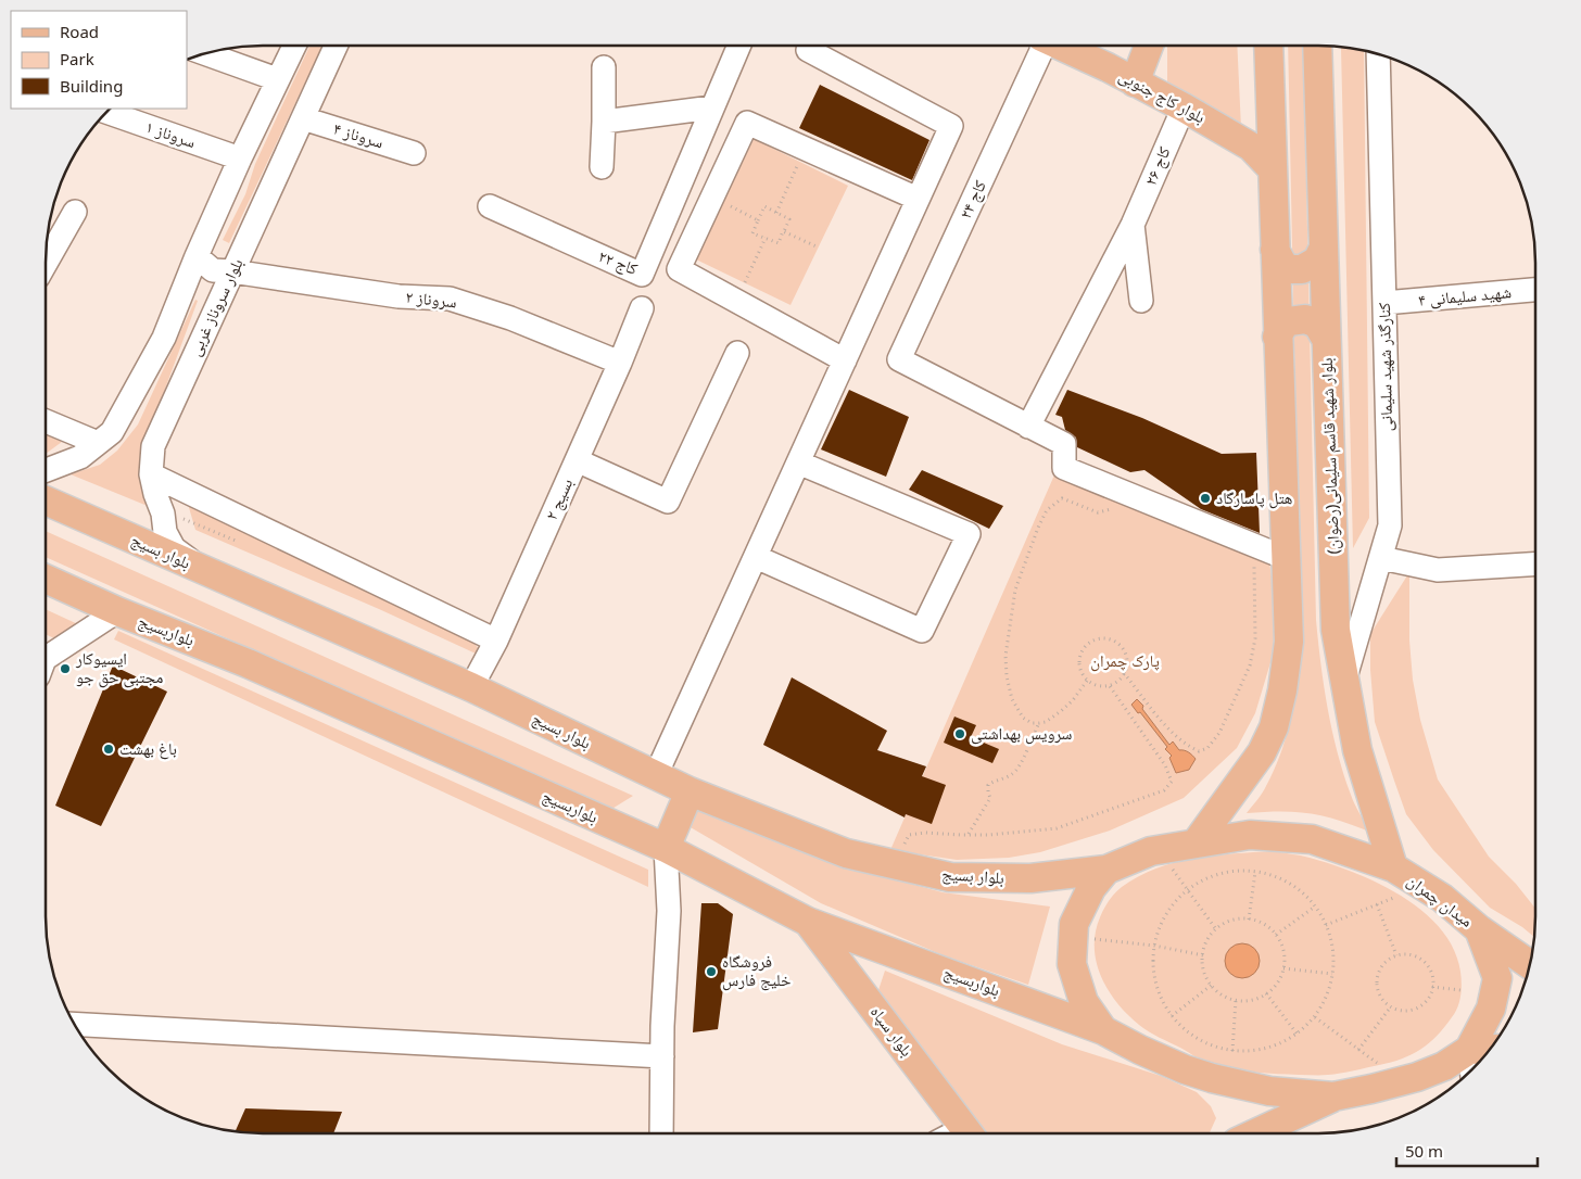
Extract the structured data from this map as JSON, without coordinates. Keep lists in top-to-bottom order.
{
  "streets": {
    "main road": [
      "بلوار کاج جنوبی",
      "بلوار شهید قاسم سلیمانی(رضوان)",
      "بلوار بسیج",
      "بلواربسیج",
      "میدان چمران",
      "بلوار سپاه"
    ],
    "street": [
      "سروناز ۱",
      "سروناز ۴",
      "کاج ۲۶",
      "کاج ۲۴",
      "کاج ۲۲",
      "شهید سلیمانی ۴",
      "سروناز ۲",
      "بلوار سروناز غربی",
      "کنارگذر شهید سلیمانی",
      "بسیج ۲"
    ]
  },
  "crossings": [
    ["بلوار کاج جنوبی", "کاج ۲۶"],
    ["سروناز ۴", "بلوار سروناز غربی"],
    ["کاج ۲۶", "کاج ۲۴"],
    ["شهید سلیمانی ۴", "کنارگذر شهید سلیمانی"],
    ["سروناز ۲", "بلوار سروناز غربی"],
    ["سروناز ۲", "بسیج ۲"],
    ["بلوار سروناز غربی", "بلوار بسیج"],
    ["کنارگذر شهید سلیمانی", "بلوار شهید قاسم سلیمانی(رضوان)"],
    ["بلوار شهید قاسم سلیمانی(رضوان)", "میدان چمران"],
    ["بسیج ۲", "بلوار بسیج"],
    ["بلوار بسیج", "میدان چمران"],
    ["بلواربسیج", "میدان چمران"],
    ["بلواربسیج", "بلوار سپاه"]
  ],
  "parks": ["پارک چمران"],
  "places": [
    "هتل پاسارگاد",
    "ایسیوکار مجتبی حق جو",
    "سرویس بهداشتی",
    "باغ بهشت",
    "فروشگاه خلیج فارس"
  ],
  "legend": ["Road", "Park", "Building"],
  "scale_bar": "50 m"
}
